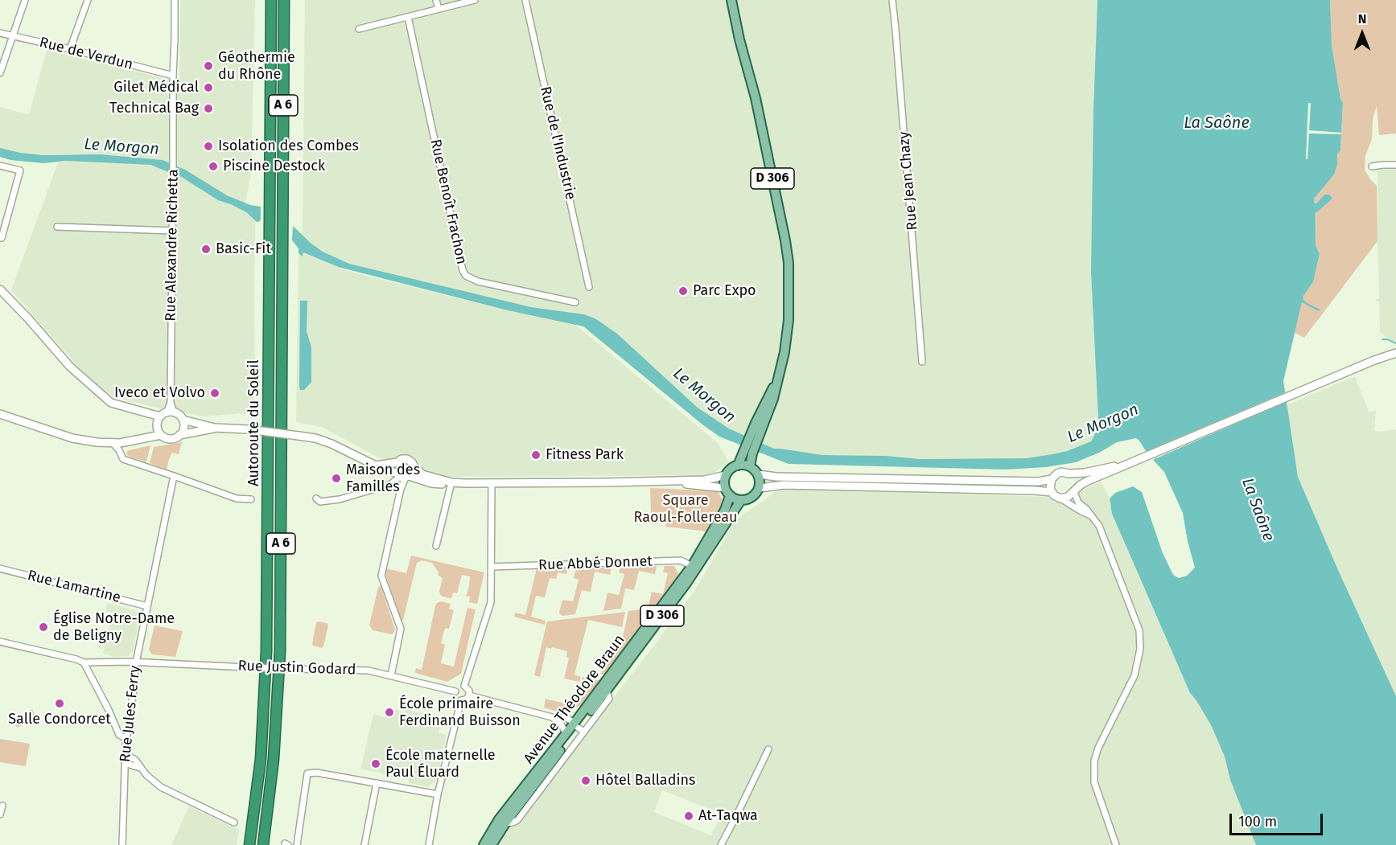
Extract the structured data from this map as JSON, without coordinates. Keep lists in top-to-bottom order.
{
  "streets": {
    "highway": ["A 6", "Autoroute du Soleil"],
    "main road": ["D 306", "Avenue Théodore Braun"],
    "street": [
      "Rue de Verdun",
      "Rue de l'Industrie",
      "Rue Jean Chazy",
      "Rue Benoît Frachon",
      "Rue Alexandre Richetta",
      "Rue Abbé Donnet",
      "Rue Lamartine",
      "Rue Justin Godard",
      "Rue Jules Ferry"
    ]
  },
  "crossings": [
    ["Rue de Verdun", "Rue Alexandre Richetta"],
    ["D 306", "Avenue Théodore Braun"],
    ["Rue Abbé Donnet", "Avenue Théodore Braun"],
    ["Rue Lamartine", "Rue Jules Ferry"],
    ["Rue Justin Godard", "Rue Jules Ferry"]
  ],
  "water": ["La Saône", "Le Morgon"],
  "parks": ["Square Raoul-Follereau"],
  "places": [
    "Géothermie du Rhône",
    "Gilet Médical",
    "Technical Bag",
    "Isolation des Combes",
    "Piscine Destock",
    "Basic-Fit",
    "Parc Expo",
    "Iveco et Volvo",
    "Fitness Park",
    "Maison des Familles",
    "Église Notre-Dame de Beligny",
    "Salle Condorcet",
    "École primaire Ferdinand Buisson",
    "École maternelle Paul Éluard",
    "Hôtel Balladins",
    "At-Taqwa"
  ],
  "scale_bar": "100 m",
  "north": "top"
}
